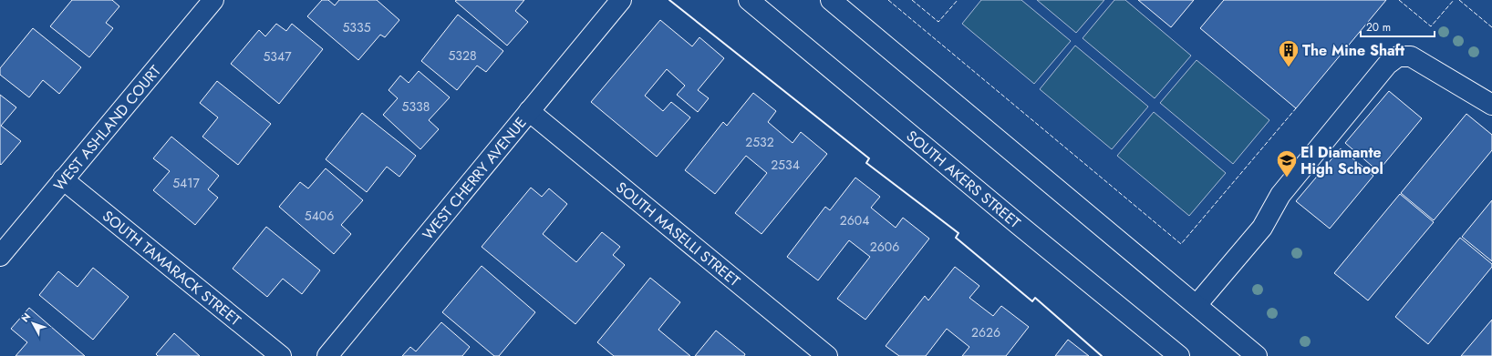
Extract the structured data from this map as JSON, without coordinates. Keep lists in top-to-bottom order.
{
  "streets": {
    "street": [
      "WEST ASHLAND COURT",
      "WEST CHERRY AVENUE",
      "SOUTH AKERS STREET",
      "SOUTH MASELLI STREET",
      "SOUTH TAMARACK STREET"
    ]
  },
  "crossings": [
    ["WEST ASHLAND COURT", "SOUTH TAMARACK STREET"],
    ["WEST CHERRY AVENUE", "SOUTH MASELLI STREET"]
  ],
  "places": {
    "building": ["The Mine Shaft"],
    "school or university": ["El Diamante High School"]
  },
  "house_numbers": [
    "5335",
    "5328",
    "5347",
    "5338",
    "2532",
    "2534",
    "5417",
    "5406",
    "2604",
    "2606",
    "2626"
  ],
  "scale_bar": "20 m",
  "north": "top left"
}
